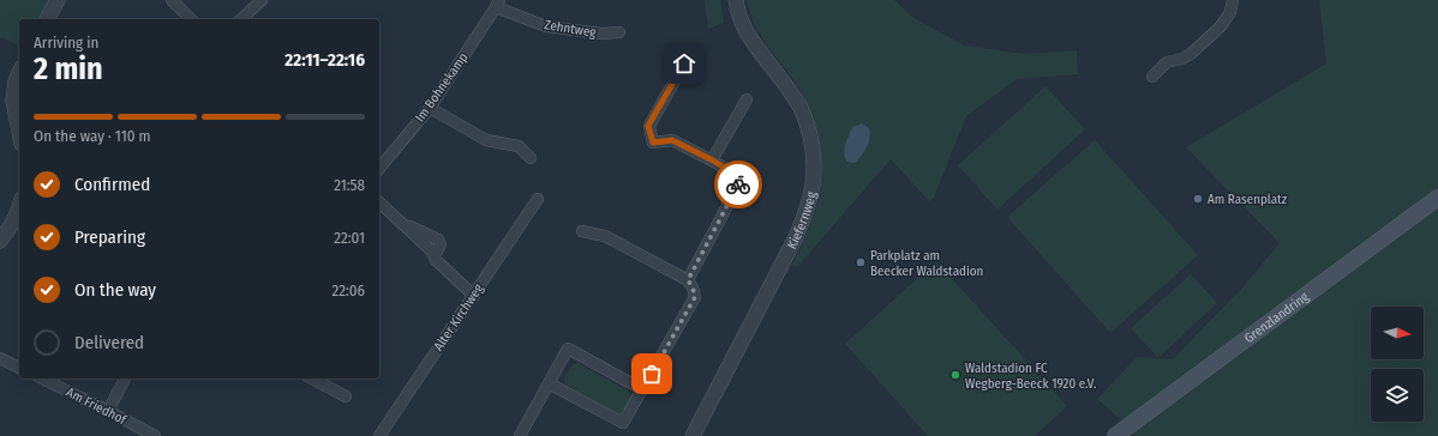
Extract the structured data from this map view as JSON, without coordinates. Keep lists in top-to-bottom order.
{
  "streets": {
    "main road": ["Grenzlandring"],
    "street": [
      "Zehntweg",
      "Im Bohnekamp",
      "Kiefernweg",
      "Alter Kirchweg",
      "Am Friedhof"
    ]
  },
  "crossings": [
    ["Zehntweg", "Im Bohnekamp"]
  ],
  "places": ["Am Rasenplatz", "Parkplatz am Beecker Waldstadion", "Waldstadion FC Wegberg-Beeck 1920 e.V."],
  "north": "right",
  "page": {
    "heading": ["2 min", "Arriving in", "22:11–22:16"],
    "bar": "On the way · 110 m",
    "list": [
      ["Confirmed", "21:58"],
      ["Preparing", "22:01"],
      ["On the way", "22:06"],
      "Delivered"
    ]
  }
}
